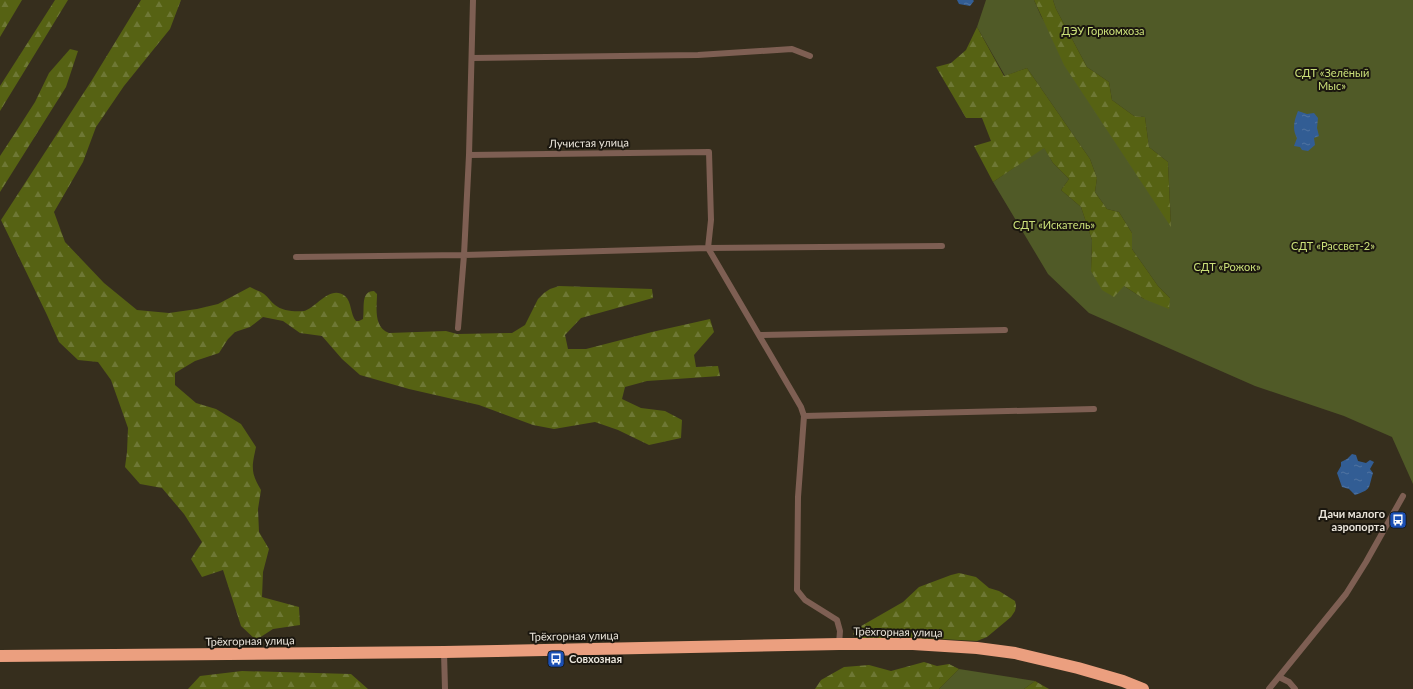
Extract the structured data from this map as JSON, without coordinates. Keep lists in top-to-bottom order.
{
  "streets": {
    "highway": ["Трёхгорная улица"],
    "street": ["Лучистая улица"]
  },
  "parks": [
    "ДЭУ Горкомхоза",
    "СДТ «Зелёный Мыс»",
    "СДТ «Искатель»",
    "СДТ «Рассвет-2»",
    "СДТ «Рожок»"
  ],
  "places": {
    "bus stop": ["Дачи малого аэропорта", "Совхозная"]
  }
}
